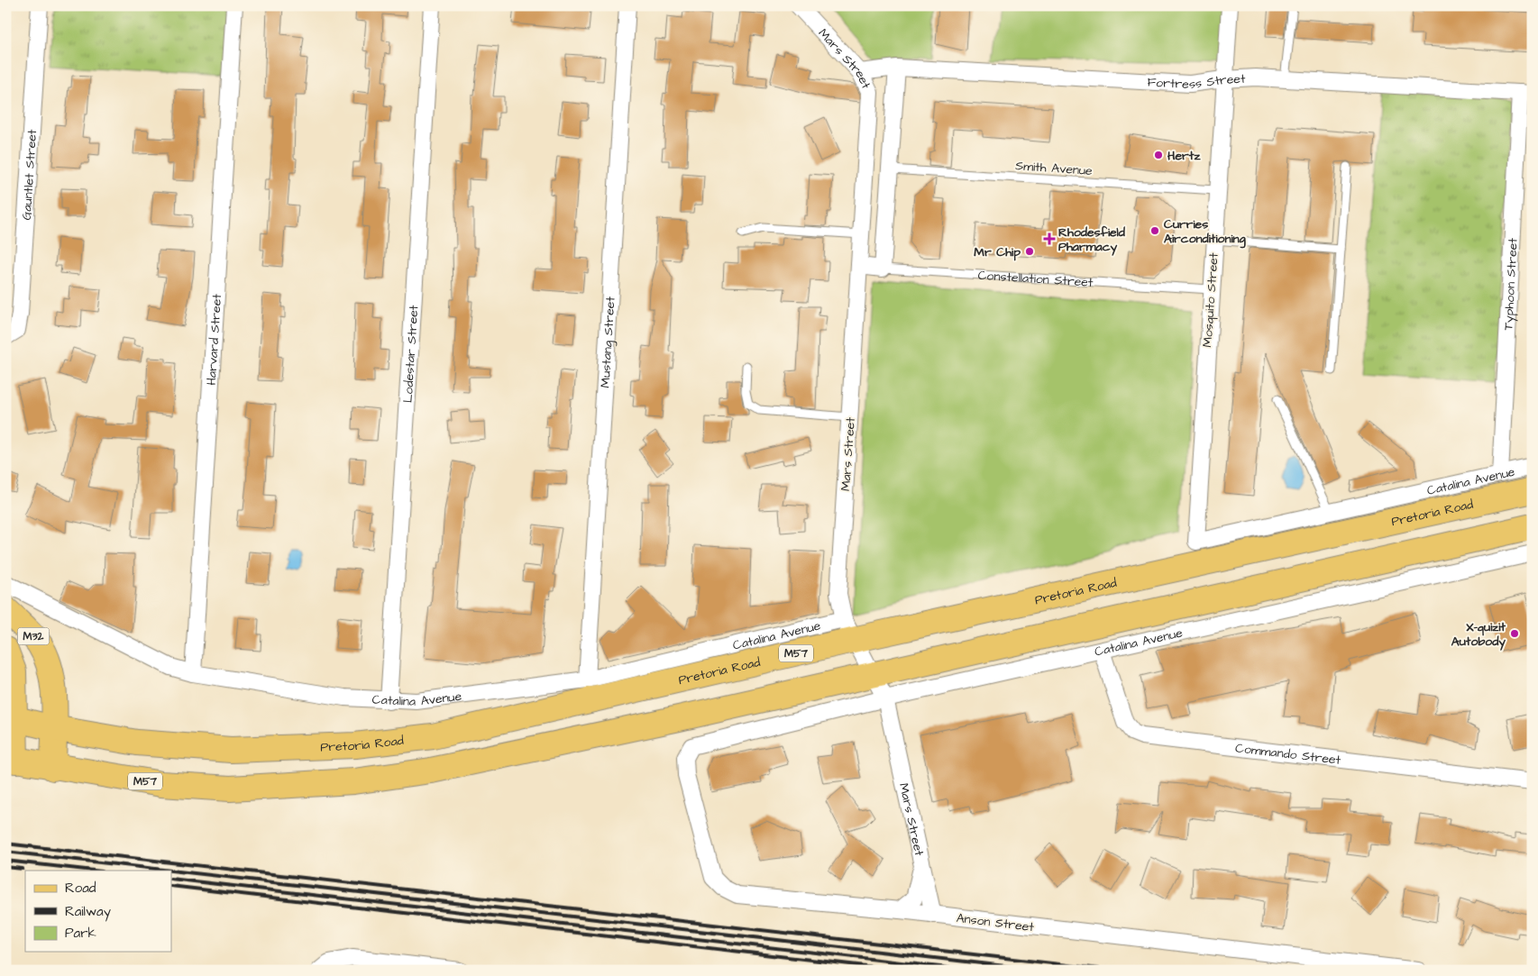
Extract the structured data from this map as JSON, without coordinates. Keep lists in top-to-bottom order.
{
  "streets": {
    "main road": ["Pretoria Road", "M32", "M57"],
    "street": [
      "Mars Street",
      "Fortress Street",
      "Gauntlet Street",
      "Constellation Street",
      "Typhoon Street",
      "Mosquito Street",
      "Harvard Street",
      "Mustang Street",
      "Lodestar Street",
      "Catalina Avenue",
      "Commando Street",
      "Anson Street"
    ],
    "lane": ["Smith Avenue"]
  },
  "crossings": [
    ["Mars Street", "Fortress Street"],
    ["Mars Street", "Constellation Street"],
    ["Mars Street", "Catalina Avenue"],
    ["Mars Street", "Pretoria Road"],
    ["Mars Street", "M57"],
    ["Mars Street", "Anson Street"],
    ["Fortress Street", "Typhoon Street"],
    ["Fortress Street", "Mosquito Street"],
    ["Smith Avenue", "Mosquito Street"],
    ["Constellation Street", "Mosquito Street"],
    ["Typhoon Street", "Catalina Avenue"],
    ["Mosquito Street", "Catalina Avenue"],
    ["Harvard Street", "Catalina Avenue"],
    ["Mustang Street", "Catalina Avenue"],
    ["Lodestar Street", "Catalina Avenue"],
    ["Catalina Avenue", "Pretoria Road"],
    ["Catalina Avenue", "Commando Street"],
    ["Catalina Avenue", "Anson Street"],
    ["Pretoria Road", "M32"],
    ["M32", "M57"]
  ],
  "places": {
    "other": [
      "Hertz",
      "Curries Airconditioning",
      "Mr Chip",
      "X-quizit Autobody"
    ],
    "health": ["Rhodesfield Pharmacy"]
  },
  "legend": ["Road", "Railway", "Park"]
}
